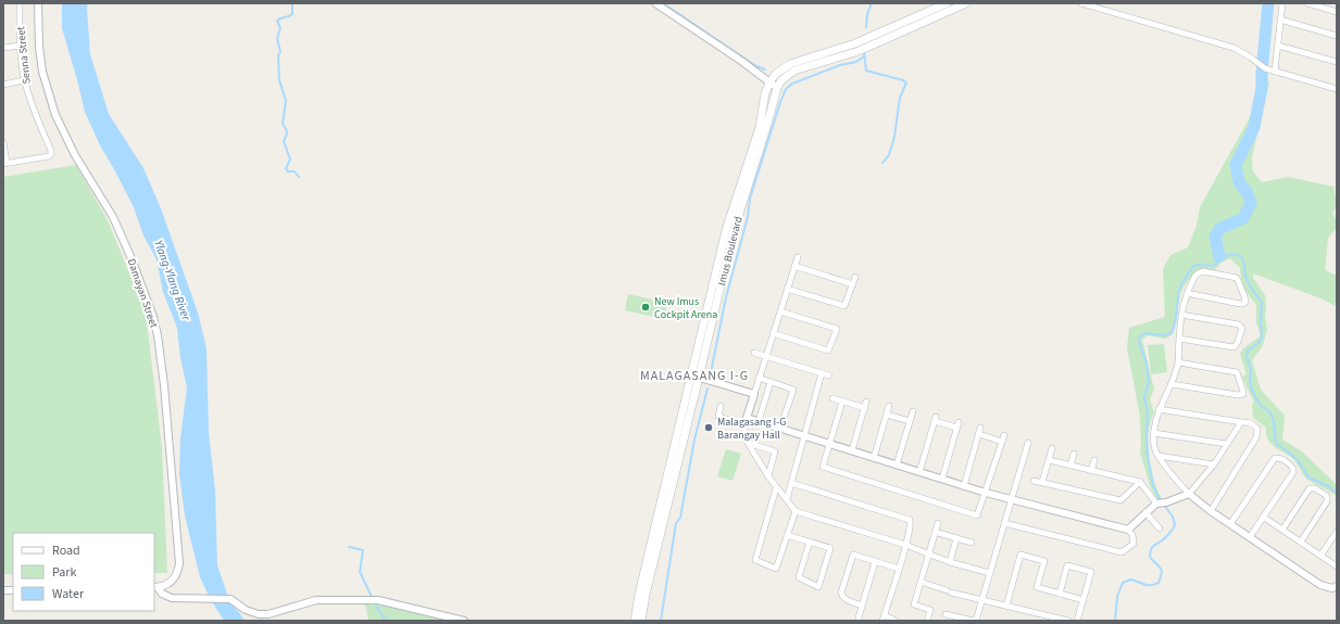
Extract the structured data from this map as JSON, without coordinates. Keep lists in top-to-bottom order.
{
  "streets": {
    "main road": ["Imus Boulevard"],
    "street": ["Senna Street", "Damayan Street"]
  },
  "districts": ["MALAGASANG I-G"],
  "water": ["Ylang-Ylang River"],
  "places": ["New Imus Cockpit Arena", "Malagasang I-G Barangay Hall"],
  "legend": ["Road", "Park", "Water"]
}
